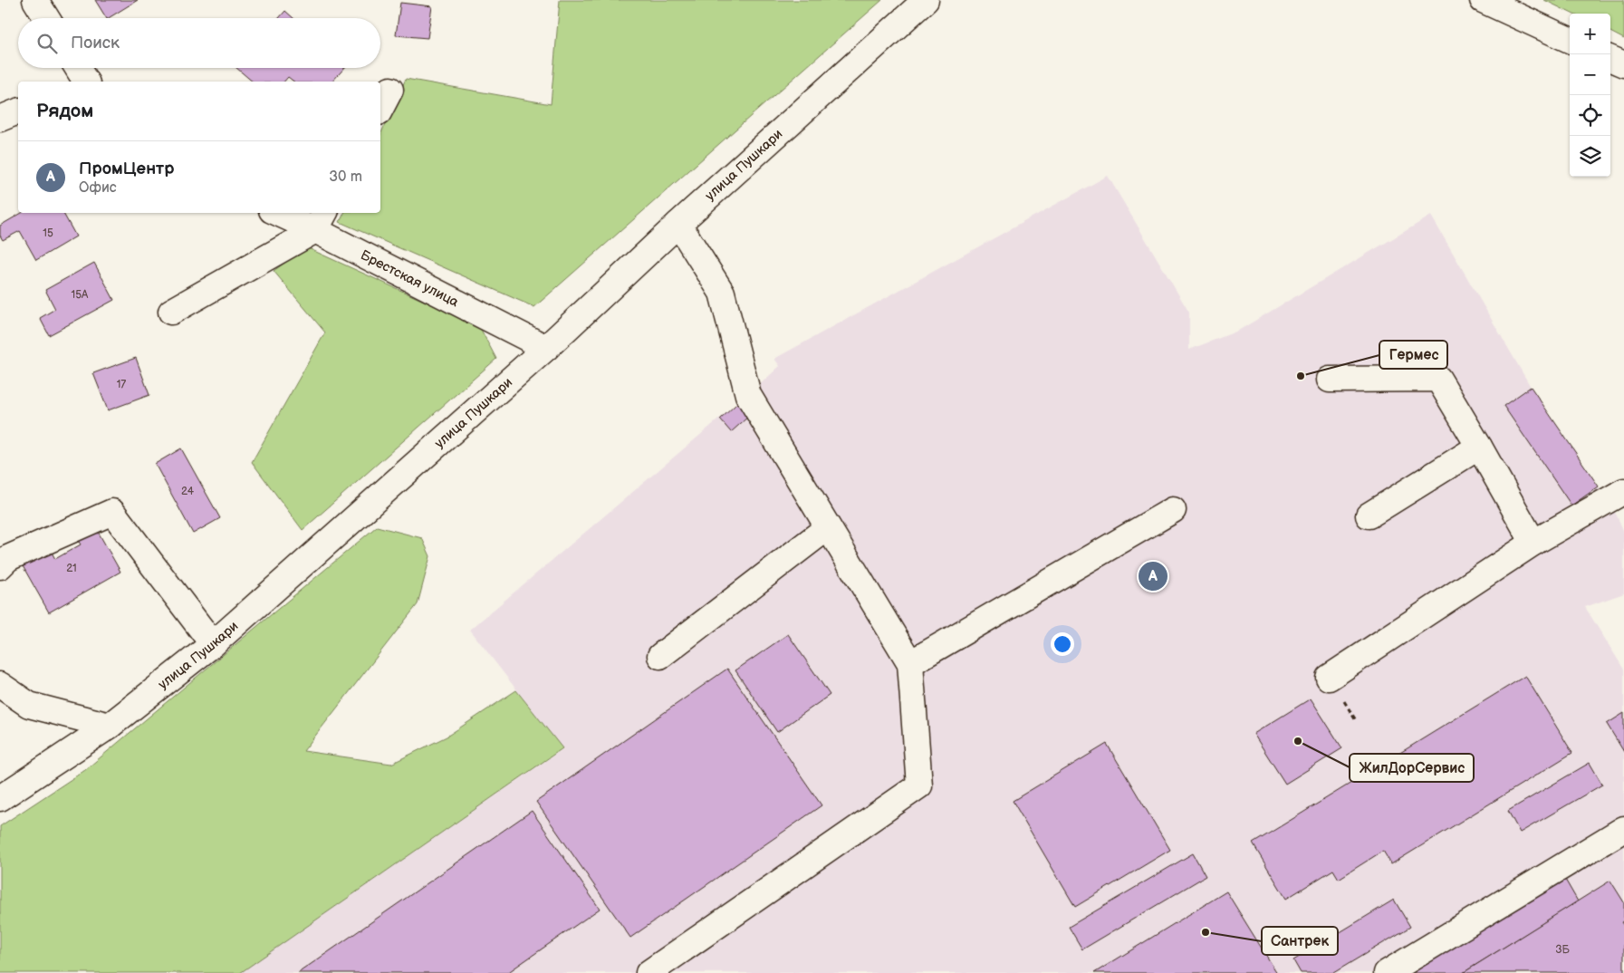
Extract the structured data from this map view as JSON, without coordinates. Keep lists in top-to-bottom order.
{
  "streets": {
    "street": ["улица Пушкари", "Брестская улица"]
  },
  "crossings": [
    ["улица Пушкари", "Брестская улица"]
  ],
  "places": ["Гермес", "ЖилДорСервис", "Сантрек"],
  "house_numbers": [
    "15",
    "15А",
    "17",
    "24",
    "21",
    "3Б"
  ],
  "page": {
    "map_buttons": ["+", "−"],
    "search": "Поиск",
    "heading": "Рядом",
    "list": [
      {
        "mark": "A",
        "name": "ПромЦентр",
        "note": "Офис",
        "value": "30 m"
      }
    ],
    "pins": "A"
  }
}
